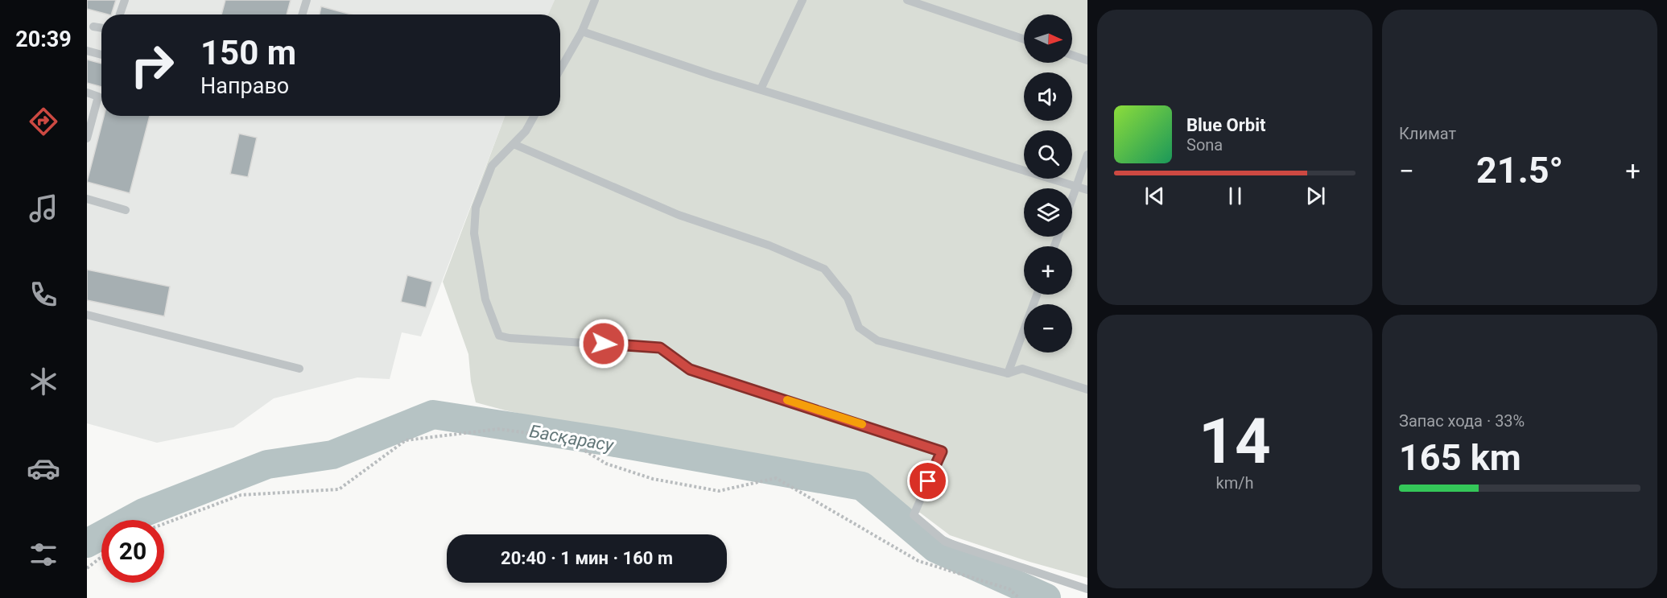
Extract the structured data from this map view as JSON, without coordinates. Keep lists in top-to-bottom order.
{
  "water": ["Басқарасу"],
  "north": "right",
  "page": {
    "tabs": "20:39",
    "tile": [
      "Климат",
      ["14", "km/h"],
      ["Запас хода · 33%", "165 km"]
    ],
    "map_buttons": ["+", "−"],
    "turn": ["150 m", "Направо"],
    "song": ["Blue Orbit", "Sona"],
    "heat": ["−", "21.5°", "+"],
    "limit": "20",
    "trip": "20:40 · 1 мин · 160 m"
  }
}
